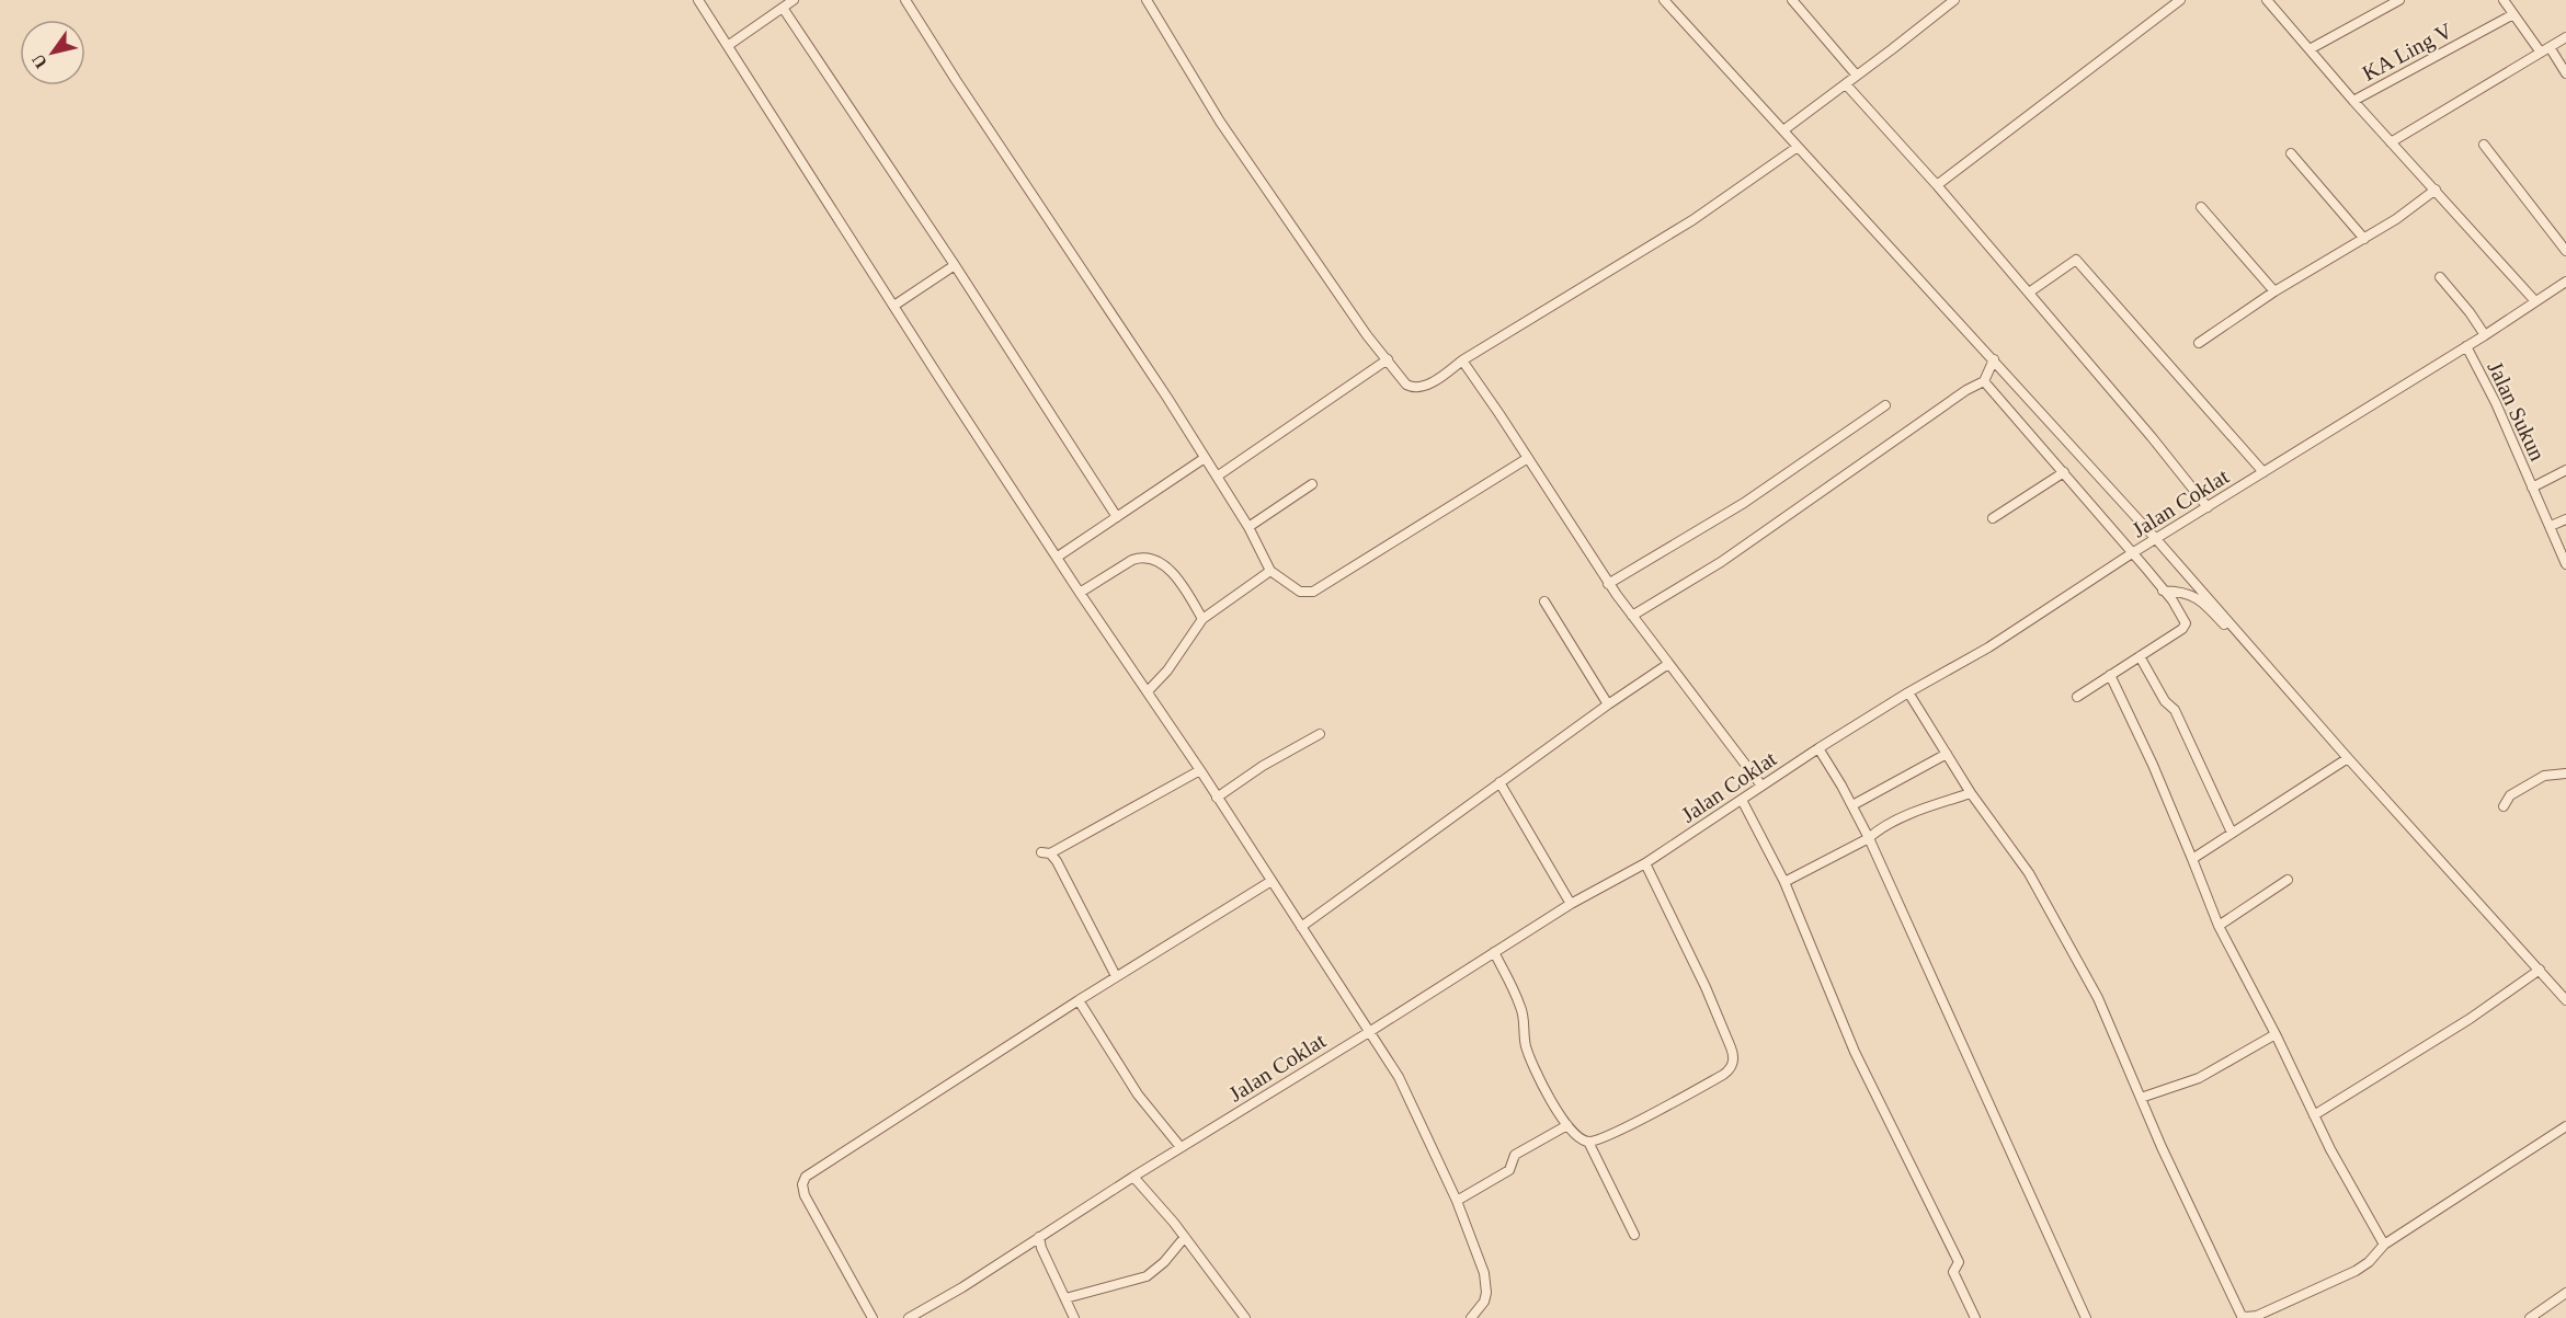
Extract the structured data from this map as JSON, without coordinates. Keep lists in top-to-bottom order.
{
  "streets": {
    "street": ["KA Ling V", "Jalan Sukun", "Jalan Coklat"]
  },
  "crossings": [
    ["Jalan Sukun", "Jalan Coklat"]
  ],
  "north": "bottom left"
}
